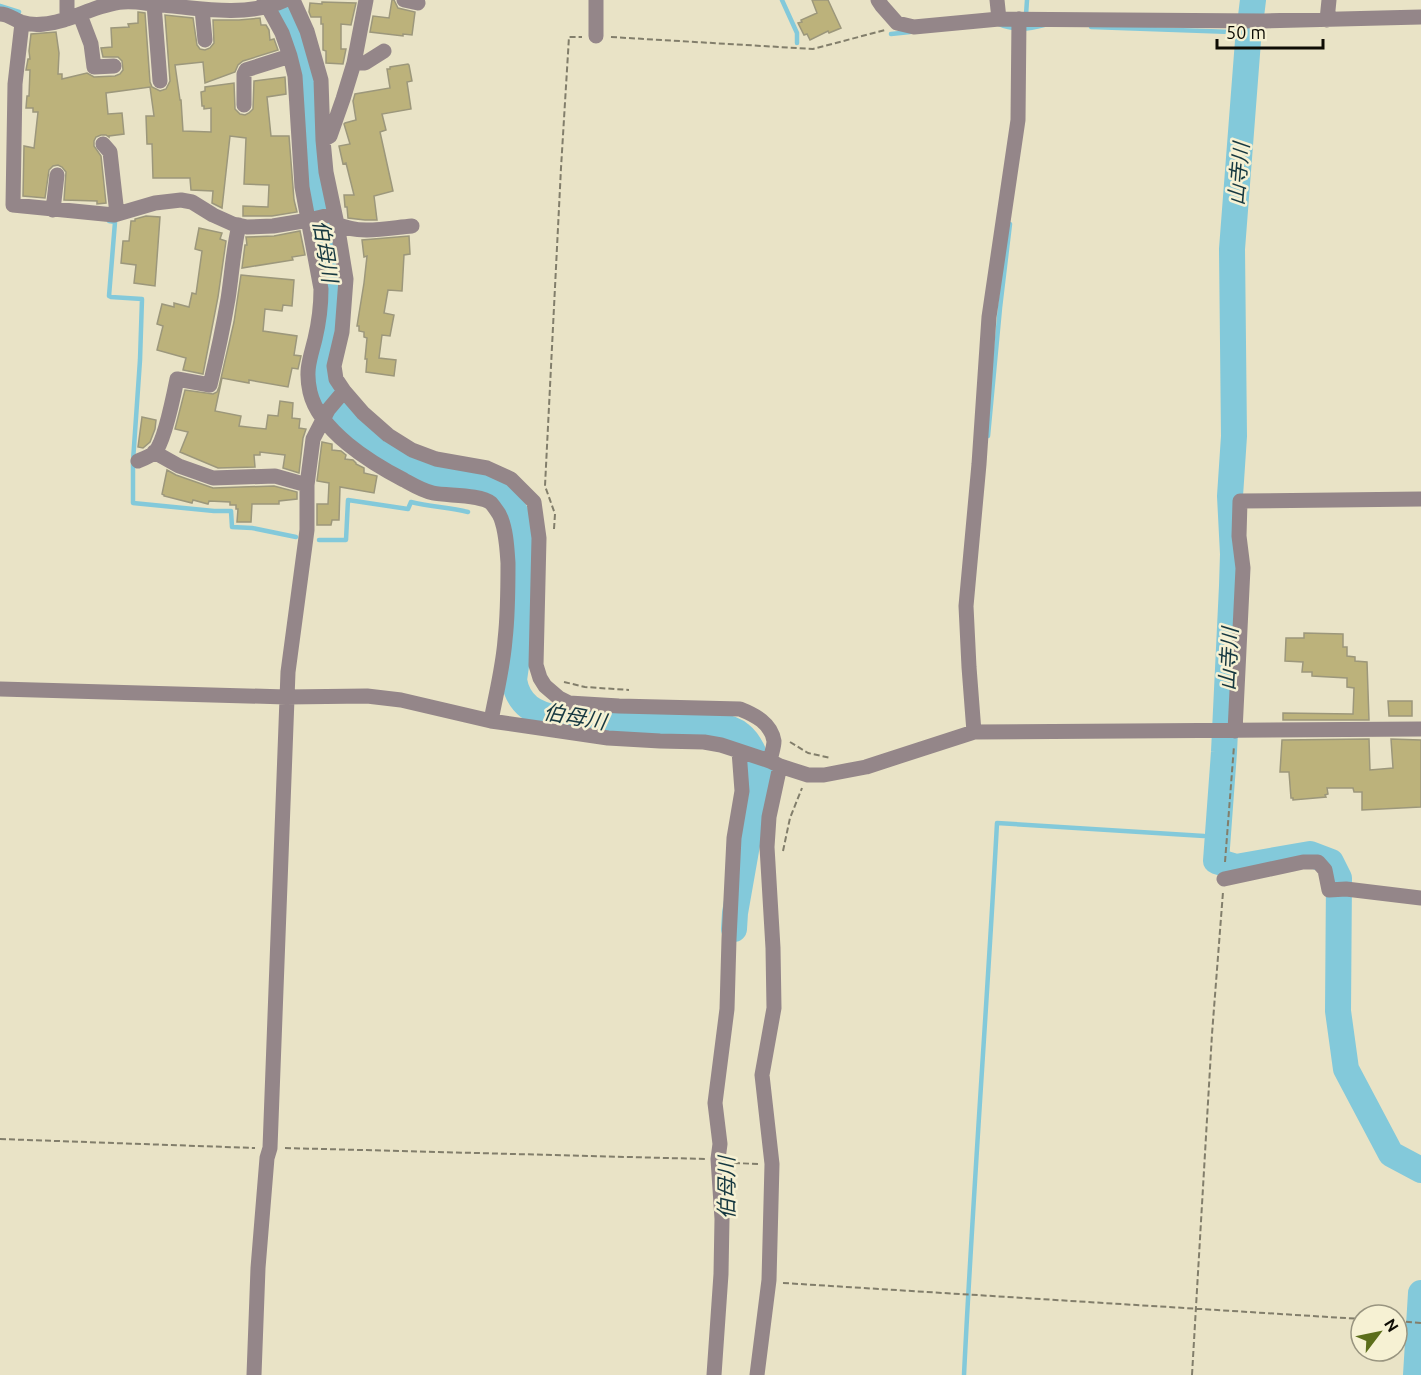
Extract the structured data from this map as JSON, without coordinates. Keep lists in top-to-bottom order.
{
  "water": ["山寺川", "伯母川"],
  "scale_bar": "50 m",
  "north": "top right"
}
